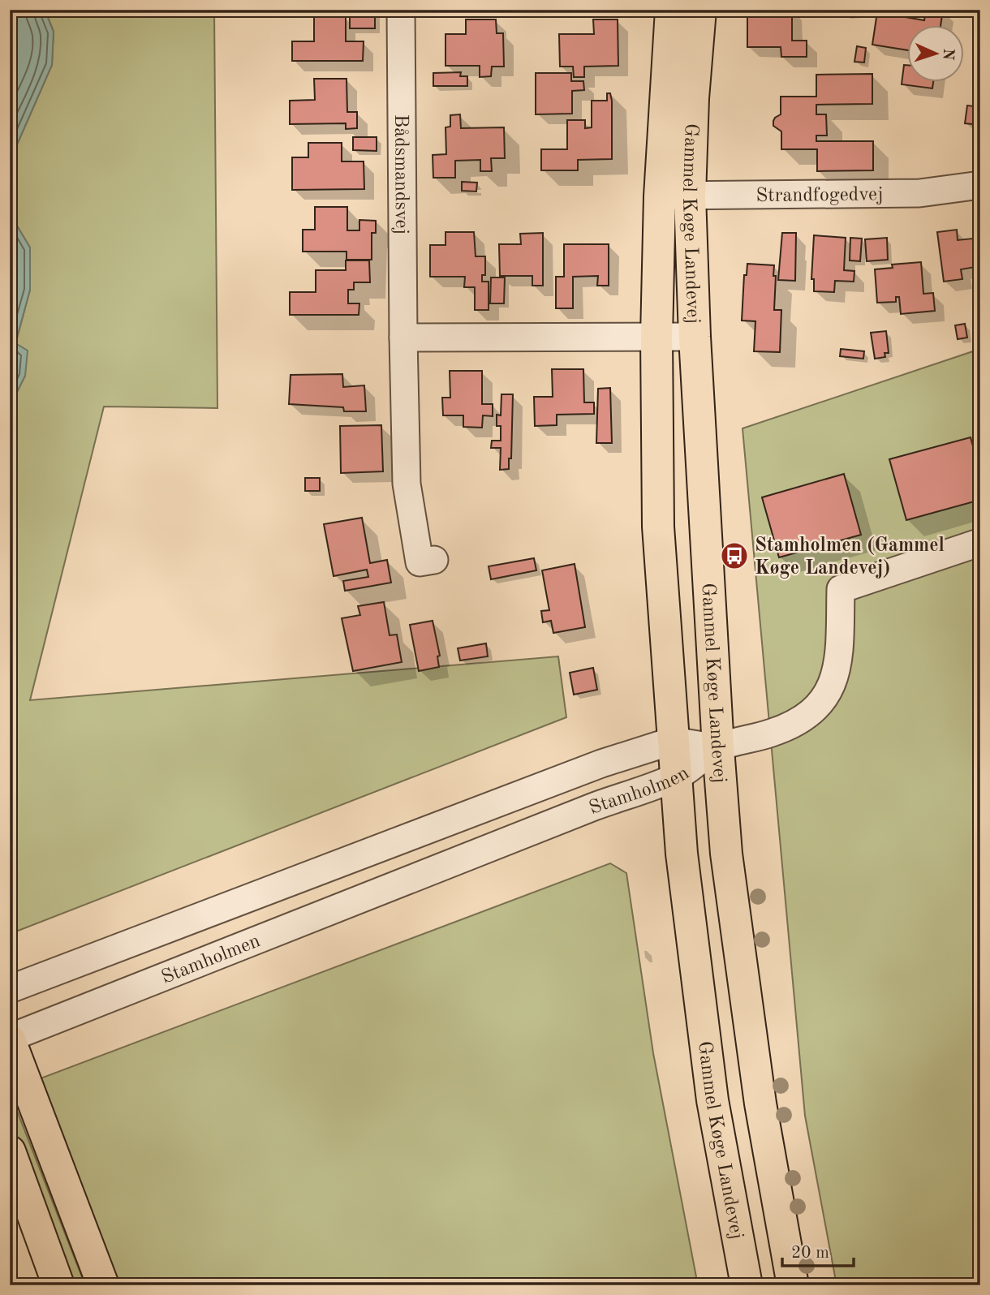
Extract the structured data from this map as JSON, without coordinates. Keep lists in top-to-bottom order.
{
  "streets": {
    "main road": ["Gammel Køge Landevej"],
    "street": ["Bådsmandsvej", "Strandfogedvej", "Stamholmen"]
  },
  "crossings": [
    ["Strandfogedvej", "Gammel Køge Landevej"],
    ["Gammel Køge Landevej", "Stamholmen"]
  ],
  "places": {
    "bus stop": ["Stamholmen (Gammel Køge Landevej)"]
  },
  "scale_bar": "20 m",
  "north": "right"
}
